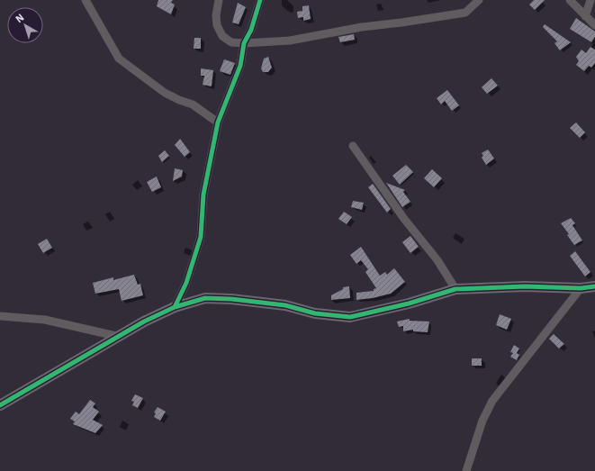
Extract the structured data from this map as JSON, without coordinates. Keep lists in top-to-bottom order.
{
  "north": "top left"
}
